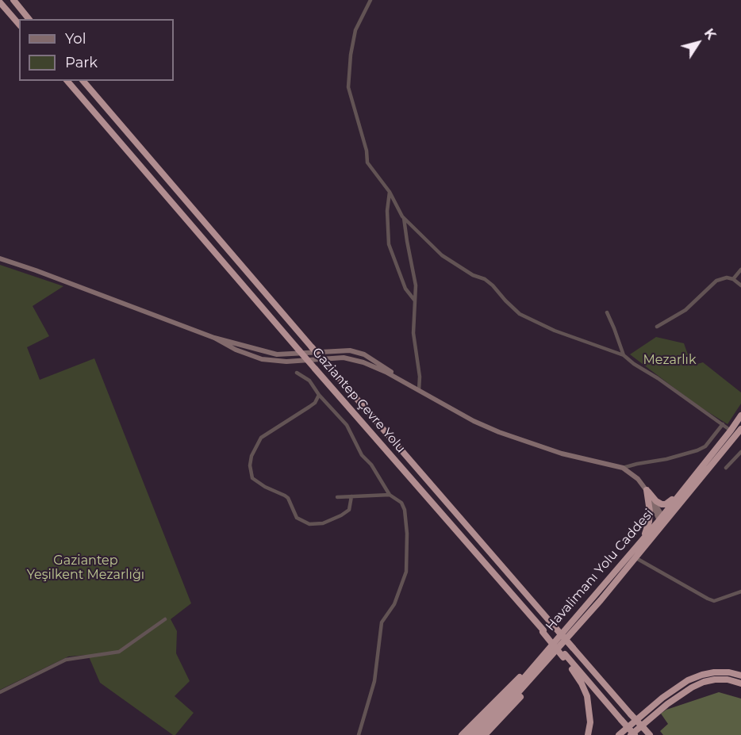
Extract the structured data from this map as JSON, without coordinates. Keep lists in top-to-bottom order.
{
  "streets": {
    "highway": ["Gaziantep Çevre Yolu", "Havalimanı Yolu Caddesi"]
  },
  "parks": ["Mezarlık", "Gaziantep Yeşilkent Mezarlığı"],
  "legend": ["Yol", "Park"],
  "north": "top right"
}
